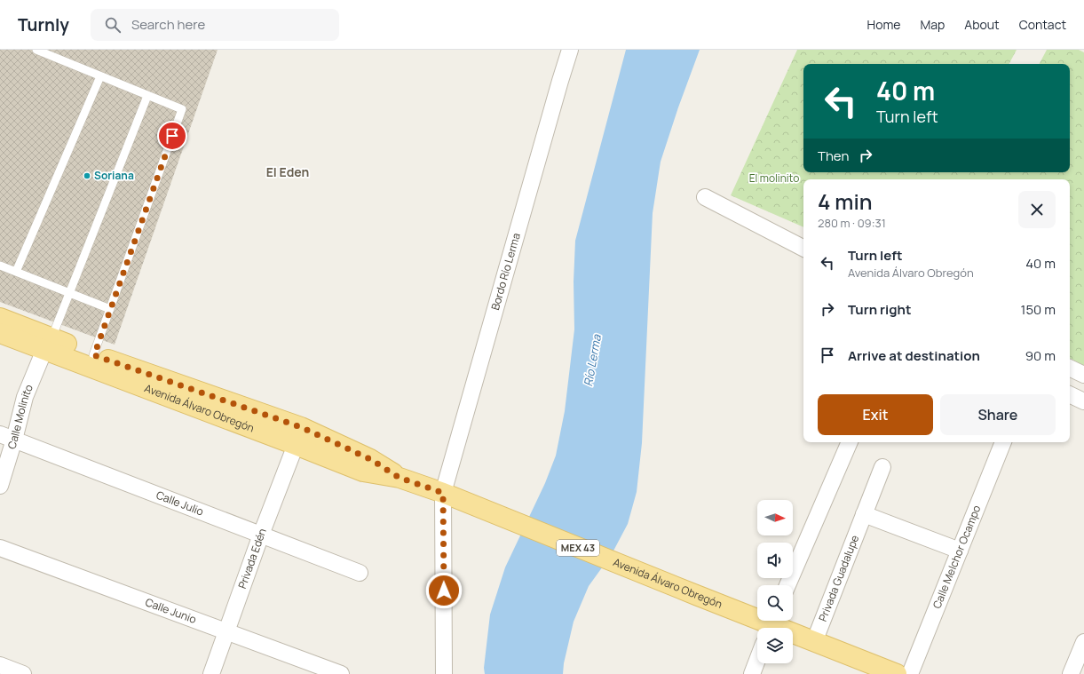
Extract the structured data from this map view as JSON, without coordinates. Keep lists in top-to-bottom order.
{
  "streets": {
    "main road": ["Avenida Álvaro Obregón", "MEX 43"],
    "street": [
      "Bordo Río Lerma",
      "Calle Molinito",
      "Calle Julio",
      "Calle Melchor Ocampo",
      "Privada Edén",
      "Privada Guadalupe",
      "Calle Junio"
    ]
  },
  "crossings": [
    ["Bordo Río Lerma", "Avenida Álvaro Obregón"],
    ["Avenida Álvaro Obregón", "Calle Molinito"],
    ["Avenida Álvaro Obregón", "Privada Edén"],
    ["Avenida Álvaro Obregón", "Privada Guadalupe"],
    ["Calle Molinito", "Calle Julio"],
    ["Calle Julio", "Privada Edén"],
    ["Privada Edén", "Calle Junio"]
  ],
  "districts": ["El Eden"],
  "water": ["Río Lerma"],
  "parks": ["El molinito"],
  "places": ["Soriana"],
  "north": "right",
  "page": {
    "header": "Turnly",
    "search": "Search here",
    "nav": [
      "Home",
      "Map",
      "About",
      "Contact"
    ],
    "turn": ["40 m", "Turn left"],
    "then": "Then",
    "heading": ["4 min", "280 m · 09:31"],
    "list": [
      {
        "name": "Turn left",
        "note": "Avenida Álvaro Obregón",
        "value": "40 m"
      },
      {
        "name": "Turn right",
        "value": "150 m"
      },
      {
        "name": "Arrive at destination",
        "value": "90 m"
      }
    ],
    "buttons": ["Exit", "Share"]
  }
}
